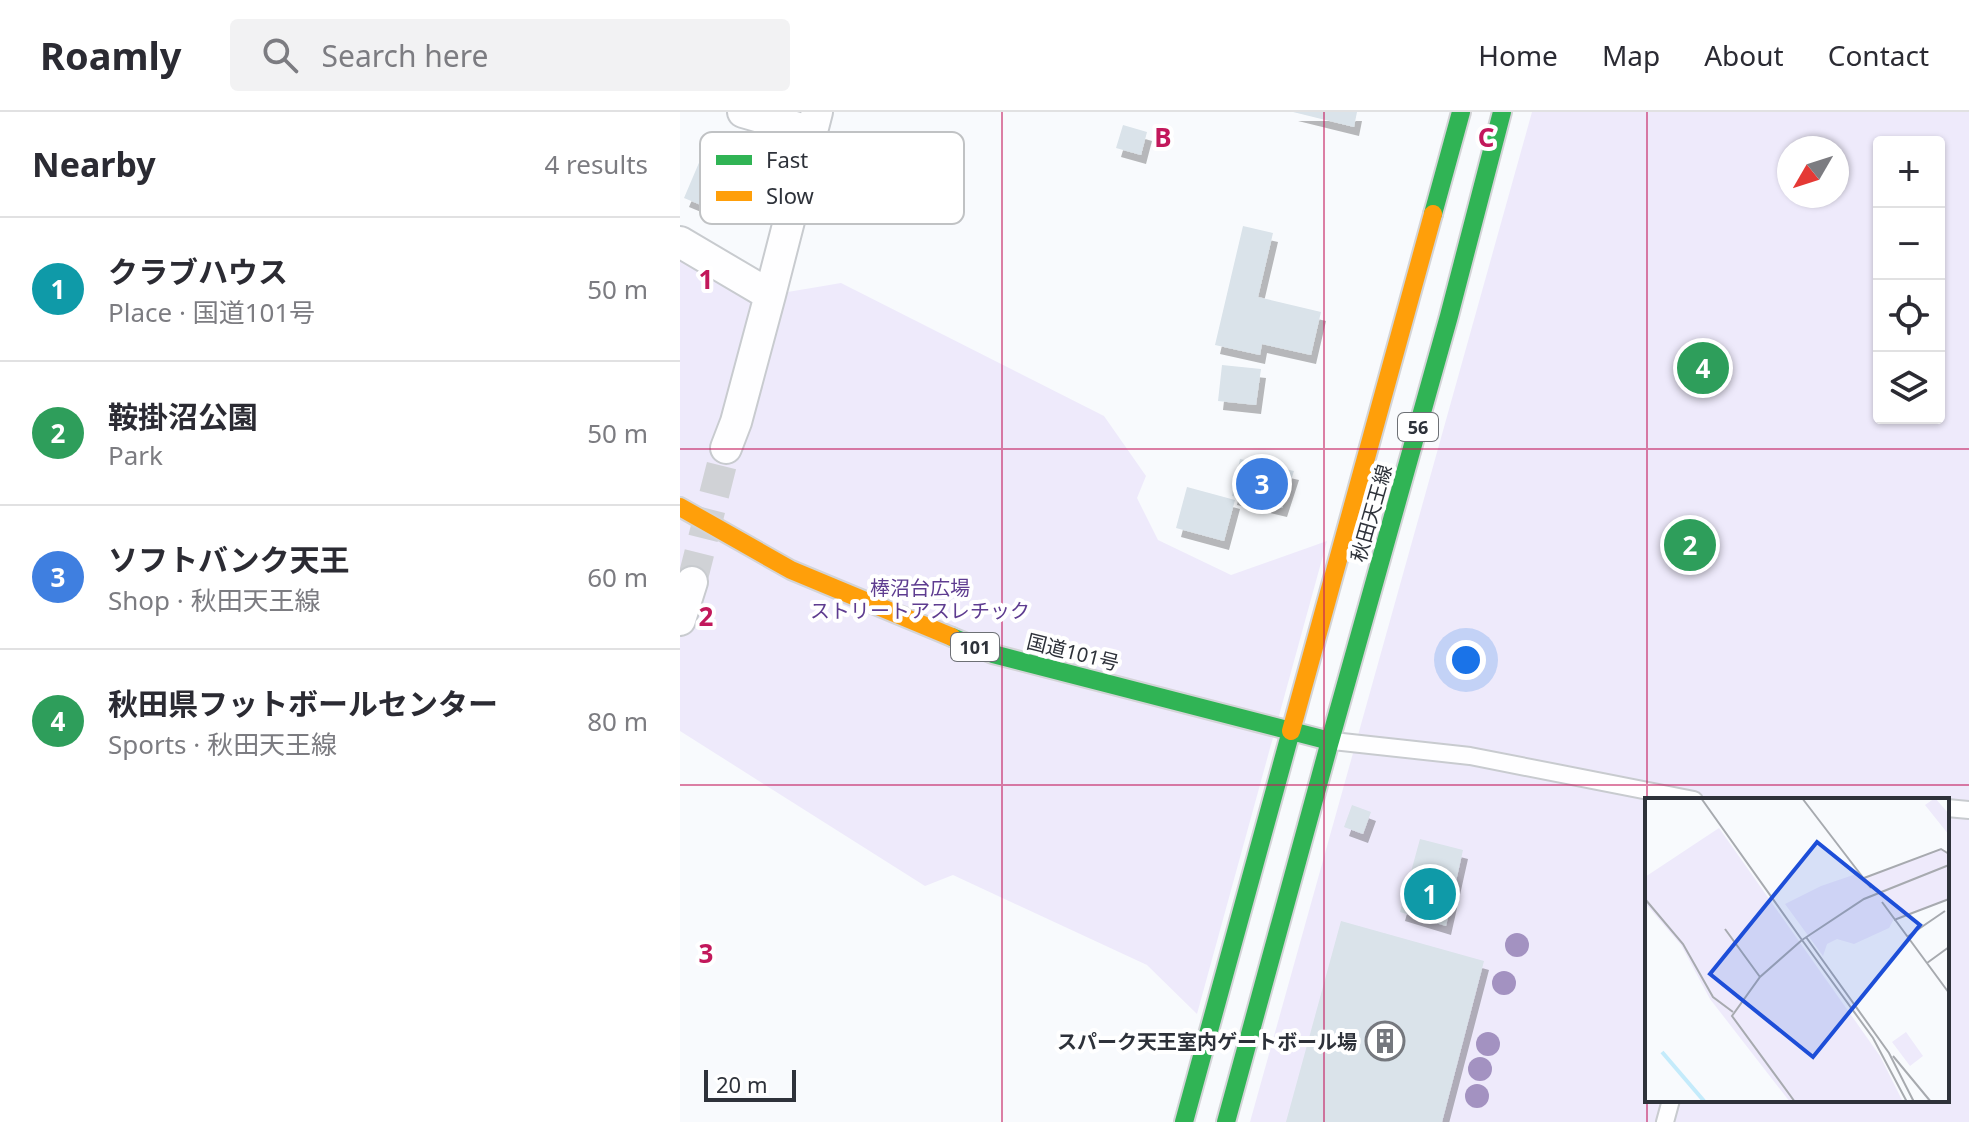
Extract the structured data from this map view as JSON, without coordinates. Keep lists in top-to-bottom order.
{
  "streets": {
    "main road": [
      "56",
      "秋田天王線",
      "101",
      "国道101号"
    ]
  },
  "crossings": [
    ["秋田天王線", "国道101号"]
  ],
  "parks": ["棒沼台広場 ストリートアスレチック"],
  "places": {
    "building": ["スパーク天王室内ゲートボール場"]
  },
  "legend": ["Fast", "Slow"],
  "scale_bar": "20 m",
  "north": "bottom left",
  "page": {
    "header": "Roamly",
    "search": "Search here",
    "nav": [
      "Home",
      "Map",
      "About",
      "Contact"
    ],
    "heading": ["Nearby", "4 results"],
    "map_buttons": ["+", "−"],
    "list": [
      {
        "mark": "1",
        "name": "クラブハウス",
        "note": "Place · 国道101号",
        "value": "50 m"
      },
      {
        "mark": "2",
        "name": "鞍掛沼公園",
        "note": "Park",
        "value": "50 m"
      },
      {
        "mark": "3",
        "name": "ソフトバンク天王",
        "note": "Shop · 秋田天王線",
        "value": "60 m"
      },
      {
        "mark": "4",
        "name": "秋田県フットボールセンター",
        "note": "Sports · 秋田天王線",
        "value": "80 m"
      }
    ],
    "pins": [
      "4",
      "3",
      "2",
      "1"
    ],
    "scale": "20 m"
  },
  "grid": {
    "columns": ["B", "C"],
    "rows": ["1", "2", "3"]
  }
}
